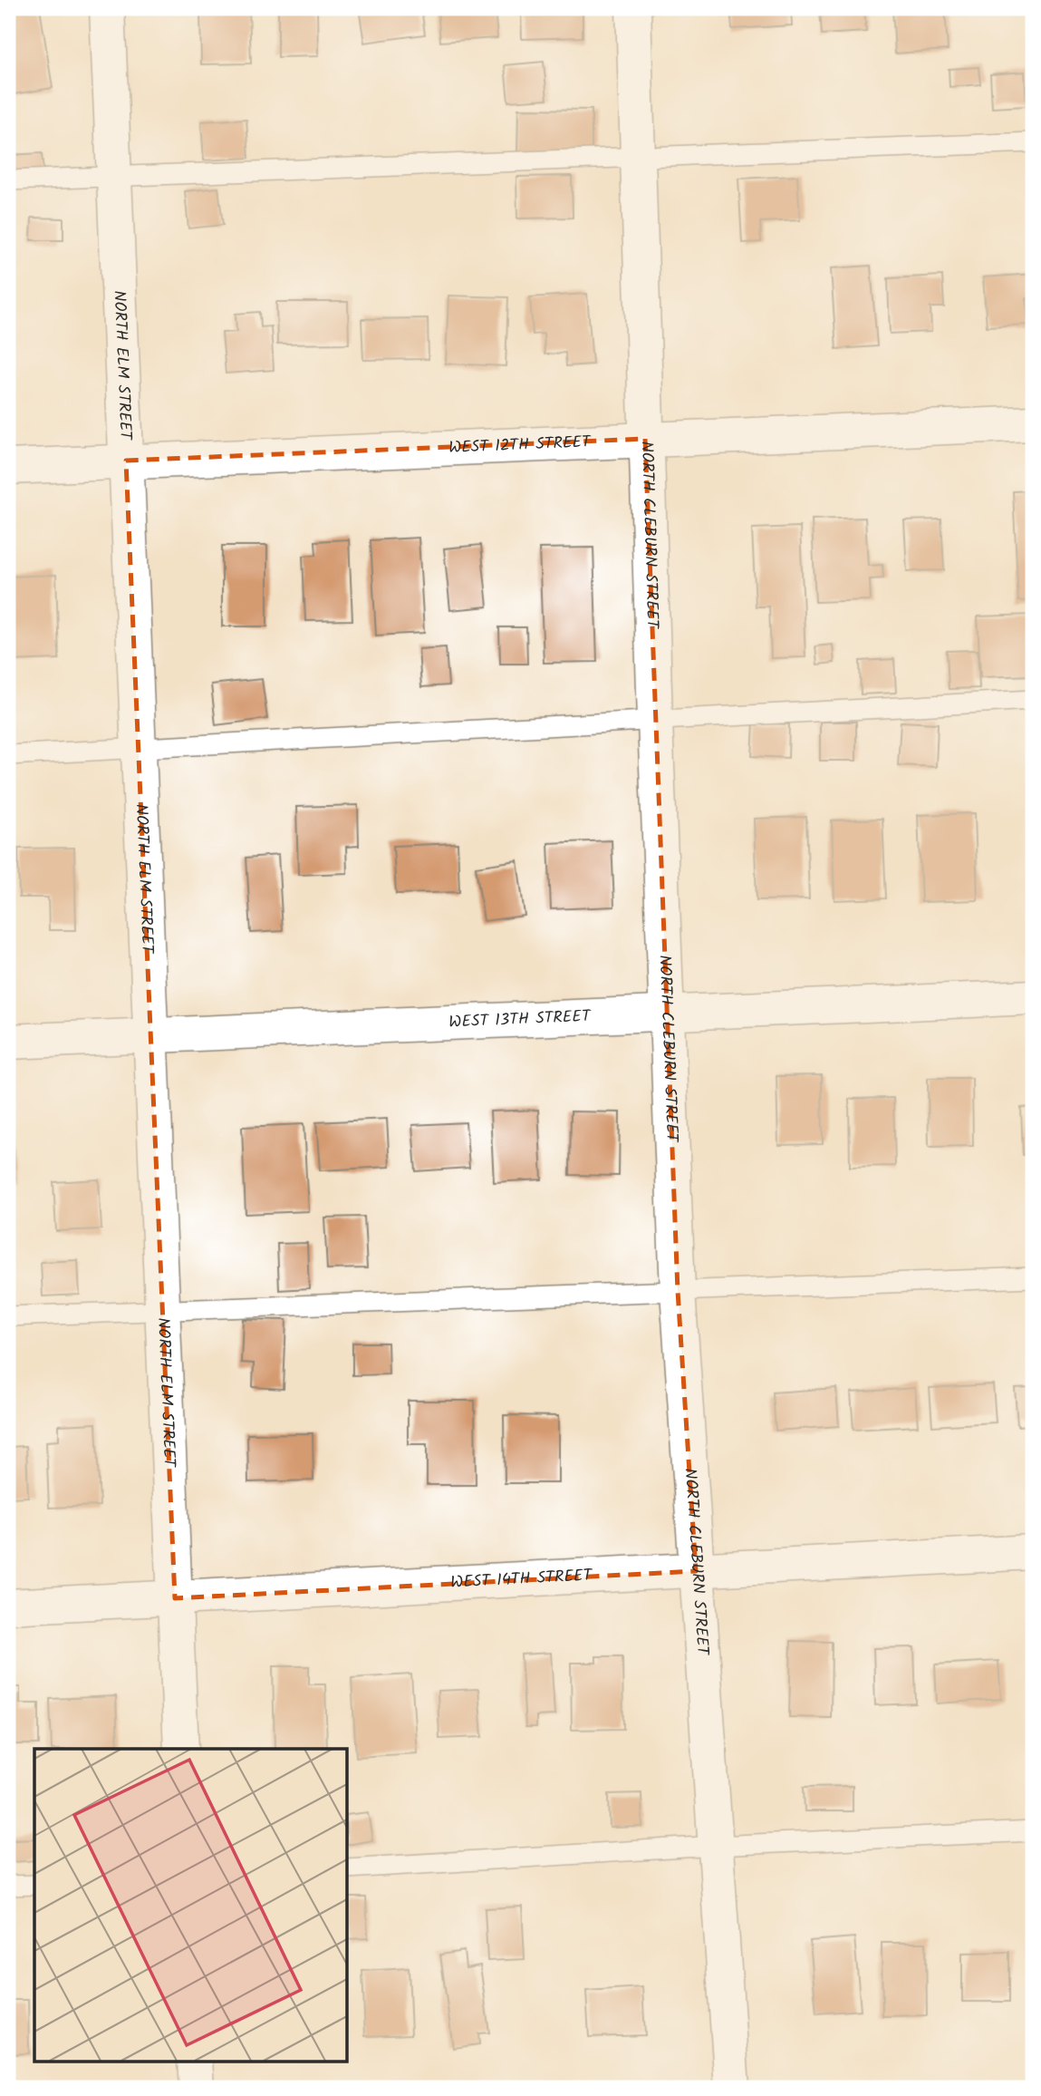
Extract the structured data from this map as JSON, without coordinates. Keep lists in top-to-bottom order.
{
  "streets": {
    "street": [
      "NORTH ELM STREET",
      "WEST 12TH STREET",
      "NORTH CLEBURN STREET",
      "WEST 13TH STREET",
      "WEST 14TH STREET"
    ]
  },
  "crossings": [
    ["NORTH ELM STREET", "WEST 12TH STREET"],
    ["NORTH ELM STREET", "WEST 13TH STREET"],
    ["NORTH ELM STREET", "WEST 14TH STREET"],
    ["WEST 12TH STREET", "NORTH CLEBURN STREET"],
    ["NORTH CLEBURN STREET", "WEST 13TH STREET"],
    ["NORTH CLEBURN STREET", "WEST 14TH STREET"]
  ]
}
